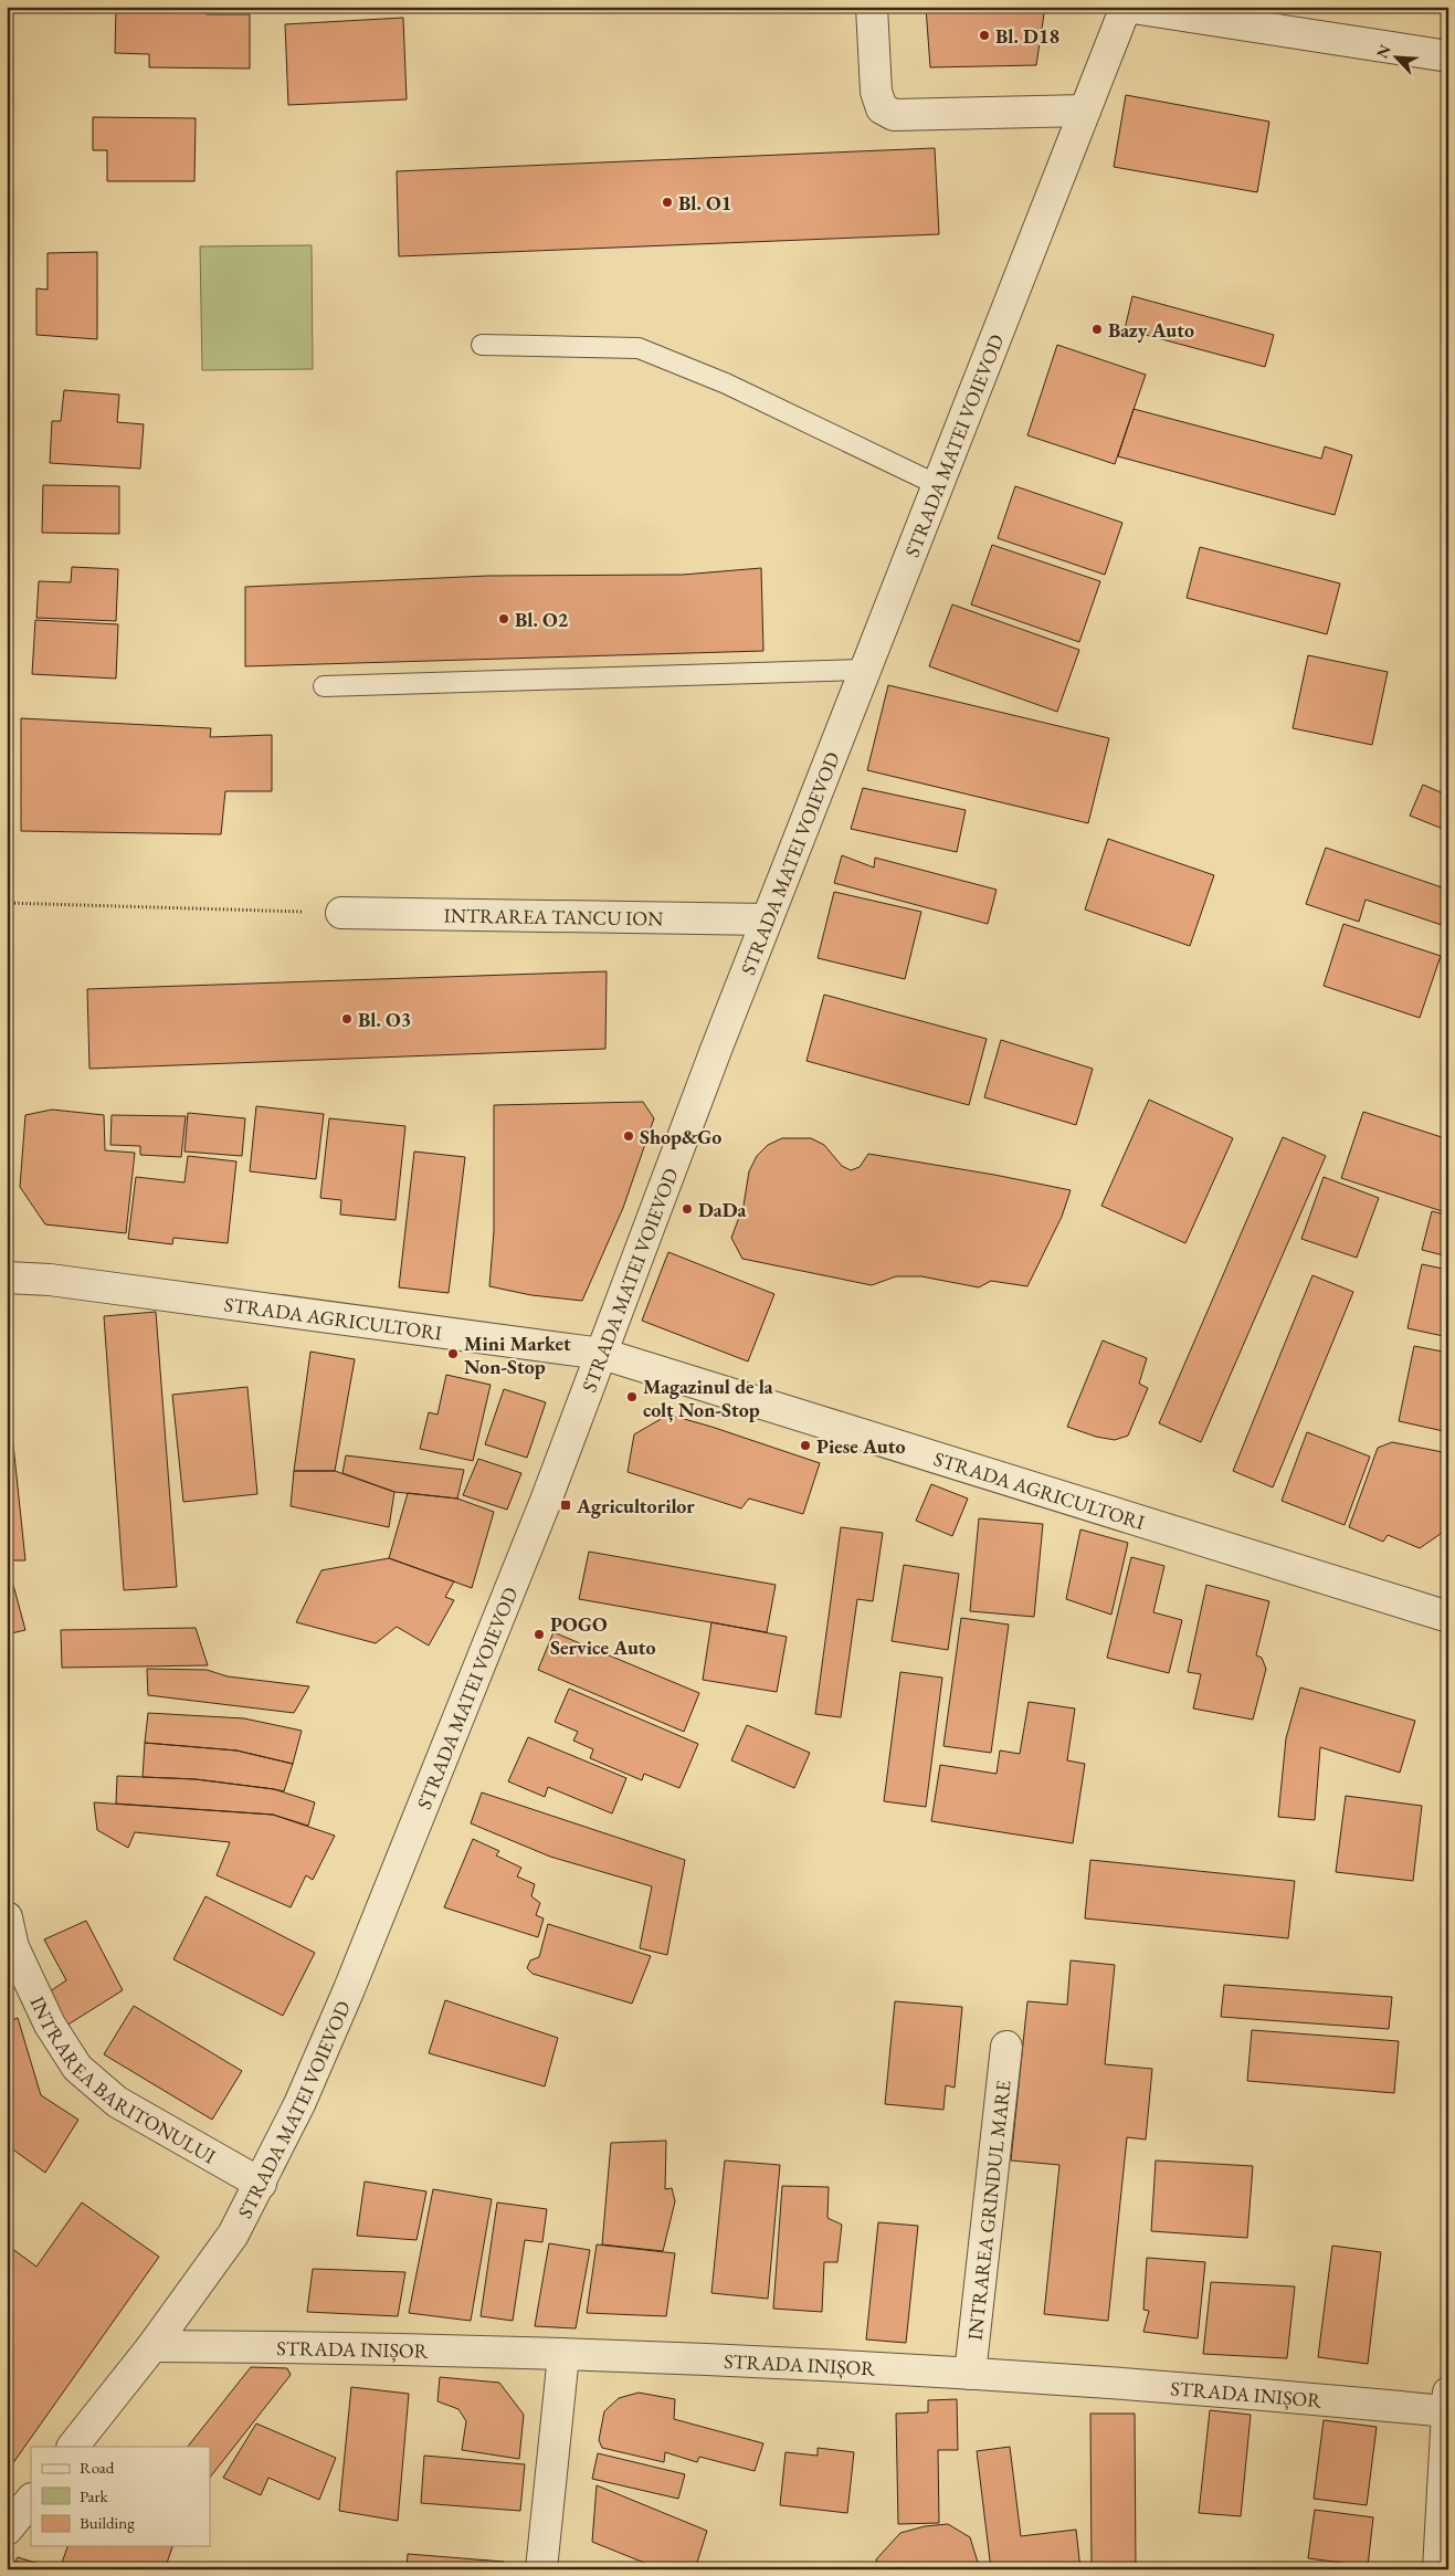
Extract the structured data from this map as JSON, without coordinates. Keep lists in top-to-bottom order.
{
  "streets": {
    "street": [
      "STRADA MATEI VOIEVOD",
      "INTRAREA TANCU ION",
      "STRADA AGRICULTORI",
      "INTRAREA BARITONULUI",
      "INTRAREA GRINDUL MARE",
      "STRADA INIȘOR"
    ]
  },
  "crossings": [
    ["STRADA MATEI VOIEVOD", "INTRAREA TANCU ION"],
    ["STRADA MATEI VOIEVOD", "STRADA AGRICULTORI"],
    ["STRADA MATEI VOIEVOD", "INTRAREA BARITONULUI"],
    ["STRADA MATEI VOIEVOD", "STRADA INIȘOR"],
    ["INTRAREA GRINDUL MARE", "STRADA INIȘOR"]
  ],
  "places": {
    "other": [
      "Bl. D18",
      "Bl. O1",
      "Bazy Auto",
      "Bl. O2",
      "Bl. O3",
      "Shop&Go",
      "DaDa",
      "Mini Market Non-Stop",
      "Magazinul de la colț Non-Stop",
      "Piese Auto",
      "POGO Service Auto"
    ],
    "transit": ["Agricultorilor"]
  },
  "legend": ["Road", "Park", "Building"],
  "north": "top left"
}
